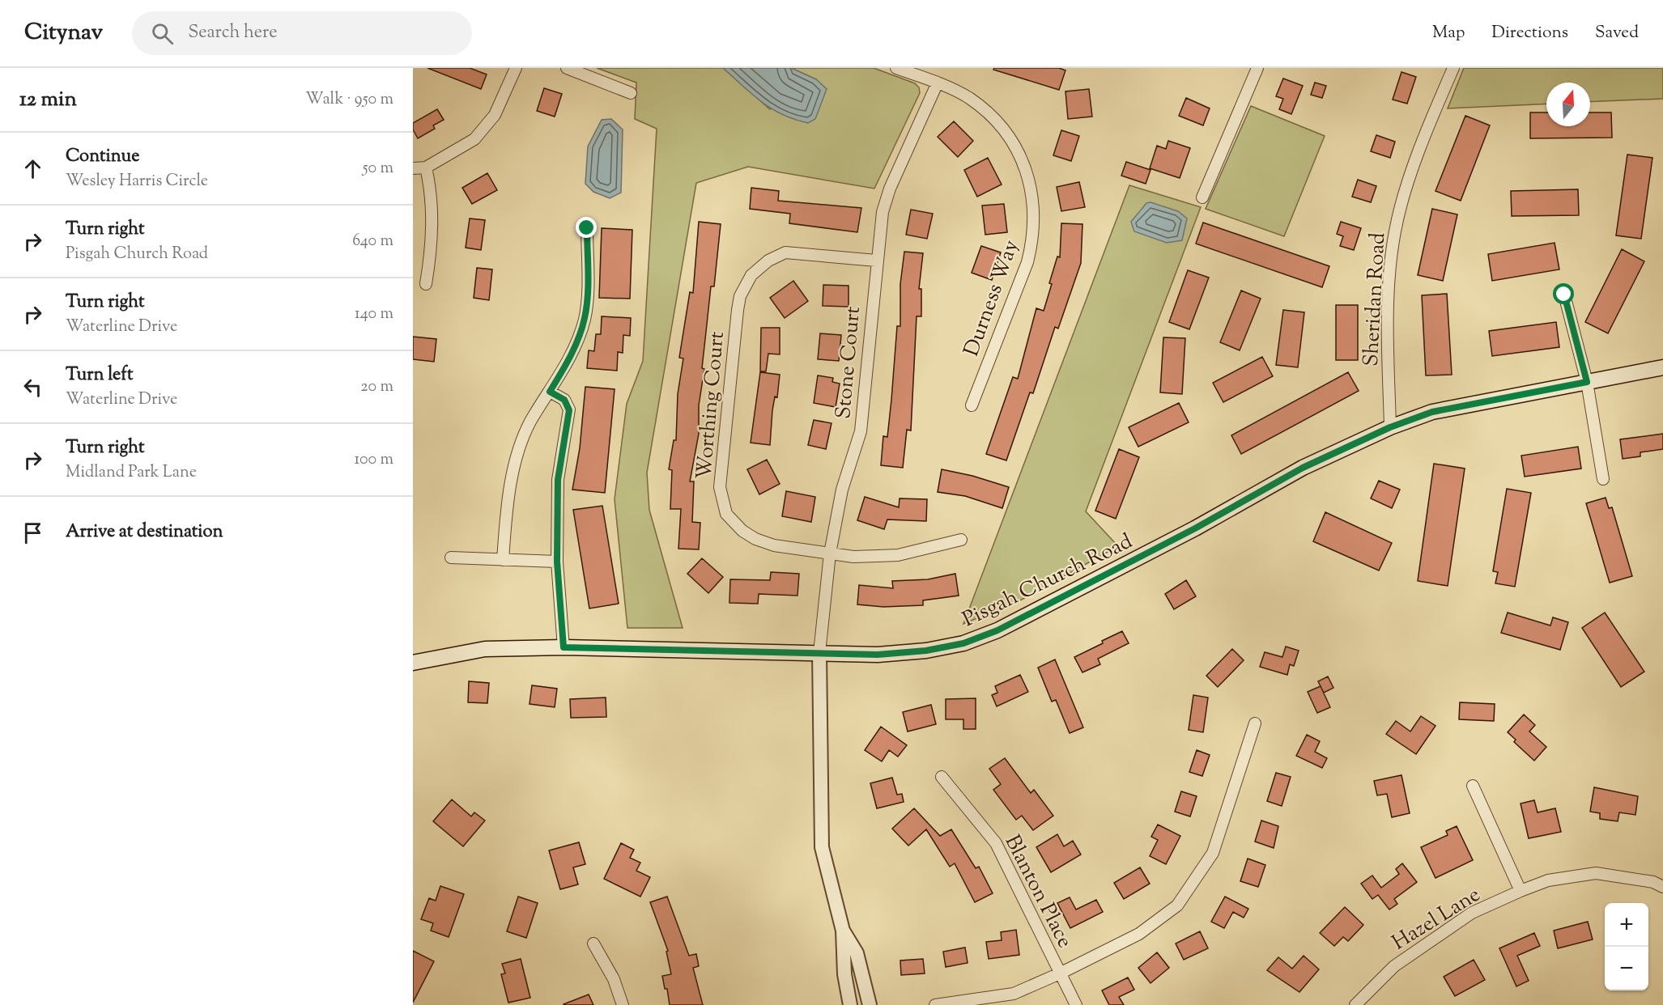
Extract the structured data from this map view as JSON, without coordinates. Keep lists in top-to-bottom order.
{
  "streets": {
    "main road": ["Pisgah Church Road"],
    "street": [
      "Durness Way",
      "Sheridan Road",
      "Stone Court",
      "Worthing Court",
      "Blanton Place",
      "Hazel Lane"
    ]
  },
  "crossings": [
    ["Durness Way", "Stone Court"],
    ["Sheridan Road", "Pisgah Church Road"],
    ["Stone Court", "Worthing Court"],
    ["Stone Court", "Pisgah Church Road"]
  ],
  "north": "top",
  "page": {
    "header": "Citynav",
    "search": "Search here",
    "nav": ["Map", "Directions", "Saved"],
    "heading": ["12 min", "Walk · 950 m"],
    "list": [
      ["Continue", "Wesley Harris Circle", "50 m"],
      ["Turn right", "Pisgah Church Road", "640 m"],
      ["Turn right", "Waterline Drive", "140 m"],
      ["Turn left", "Waterline Drive", "20 m"],
      ["Turn right", "Midland Park Lane", "100 m"],
      "Arrive at destination"
    ],
    "map_buttons": ["+", "−"]
  }
}
